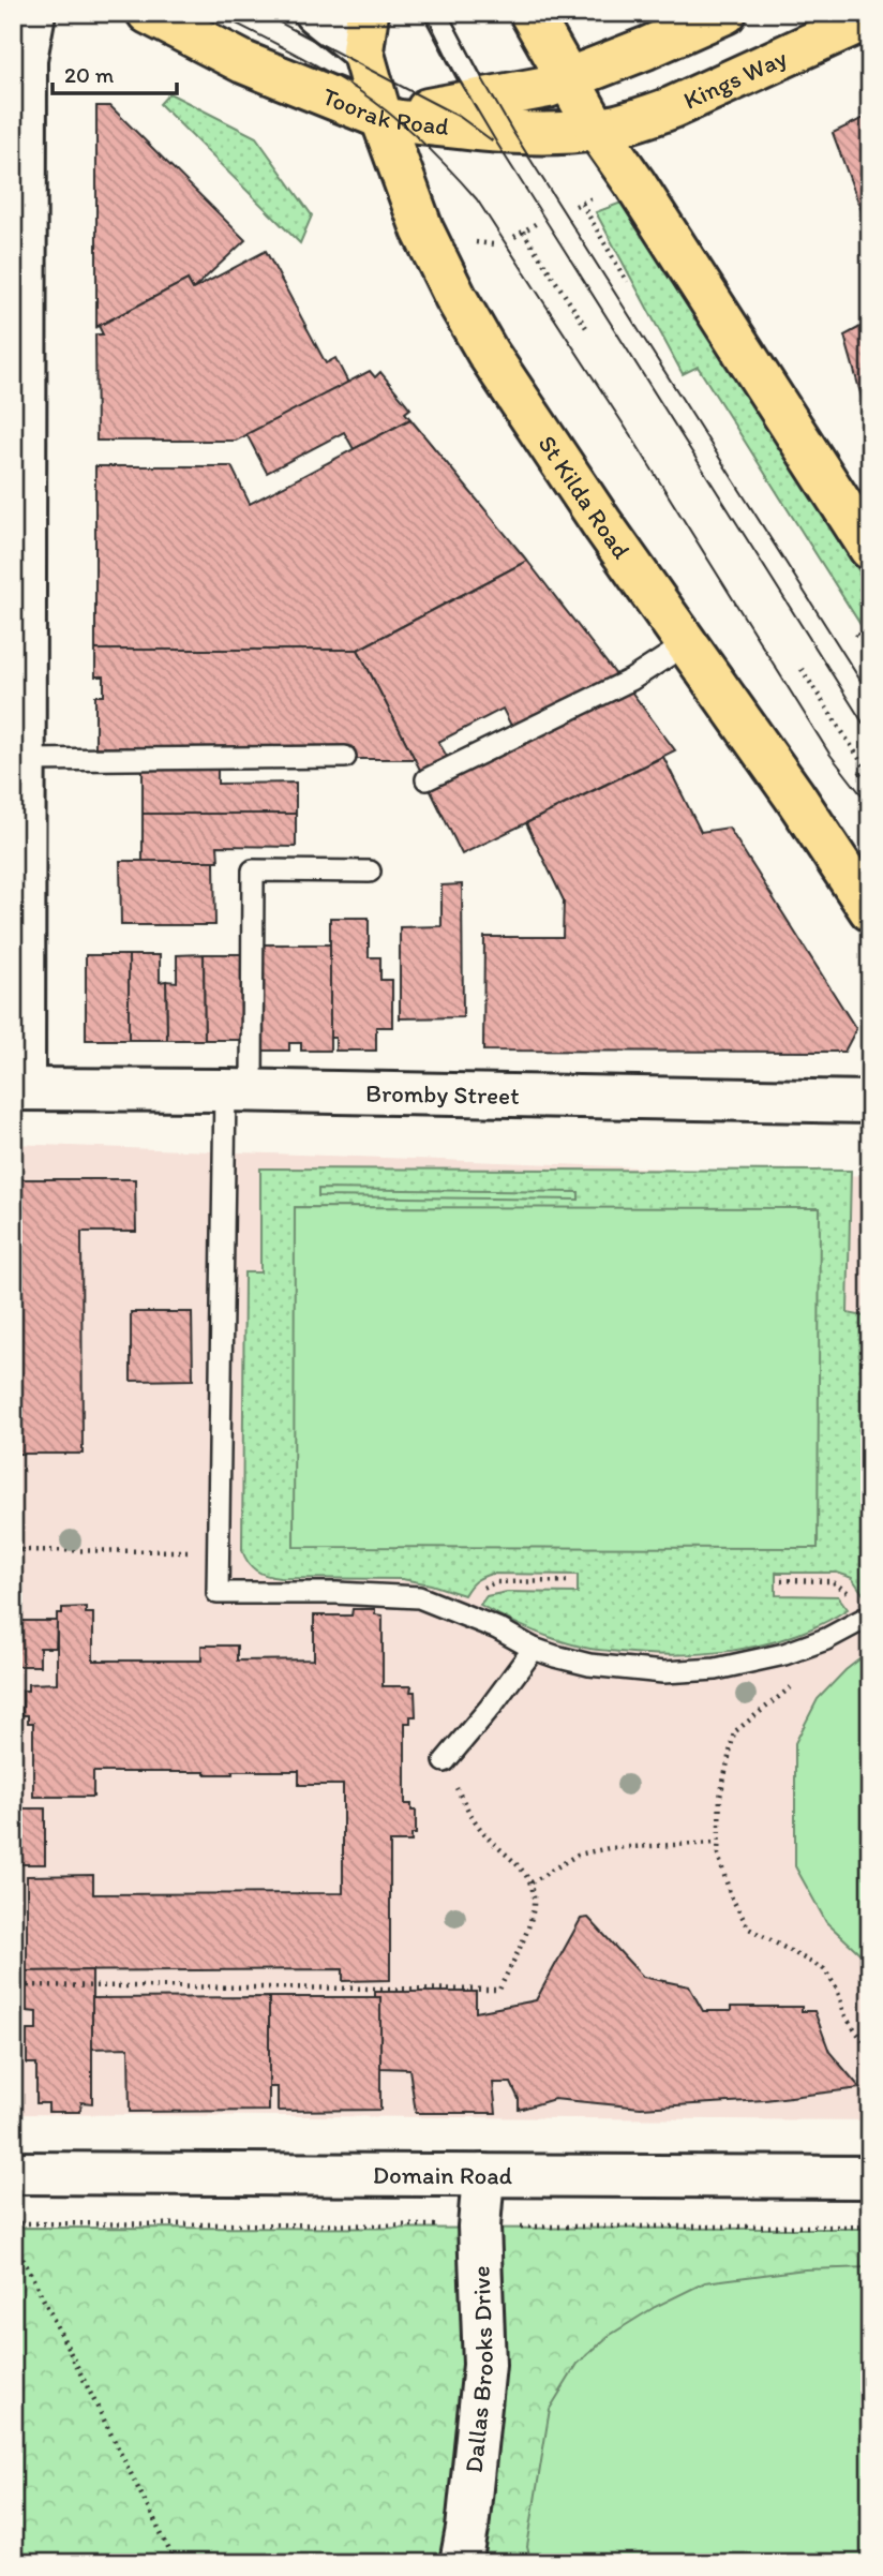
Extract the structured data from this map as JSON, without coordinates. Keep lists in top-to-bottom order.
{
  "streets": {
    "main road": ["Kings Way", "Toorak Road", "St Kilda Road"],
    "street": ["Bromby Street", "Domain Road", "Dallas Brooks Drive"]
  },
  "crossings": [
    ["Toorak Road", "St Kilda Road"],
    ["Domain Road", "Dallas Brooks Drive"]
  ],
  "scale_bar": "20 m"
}
